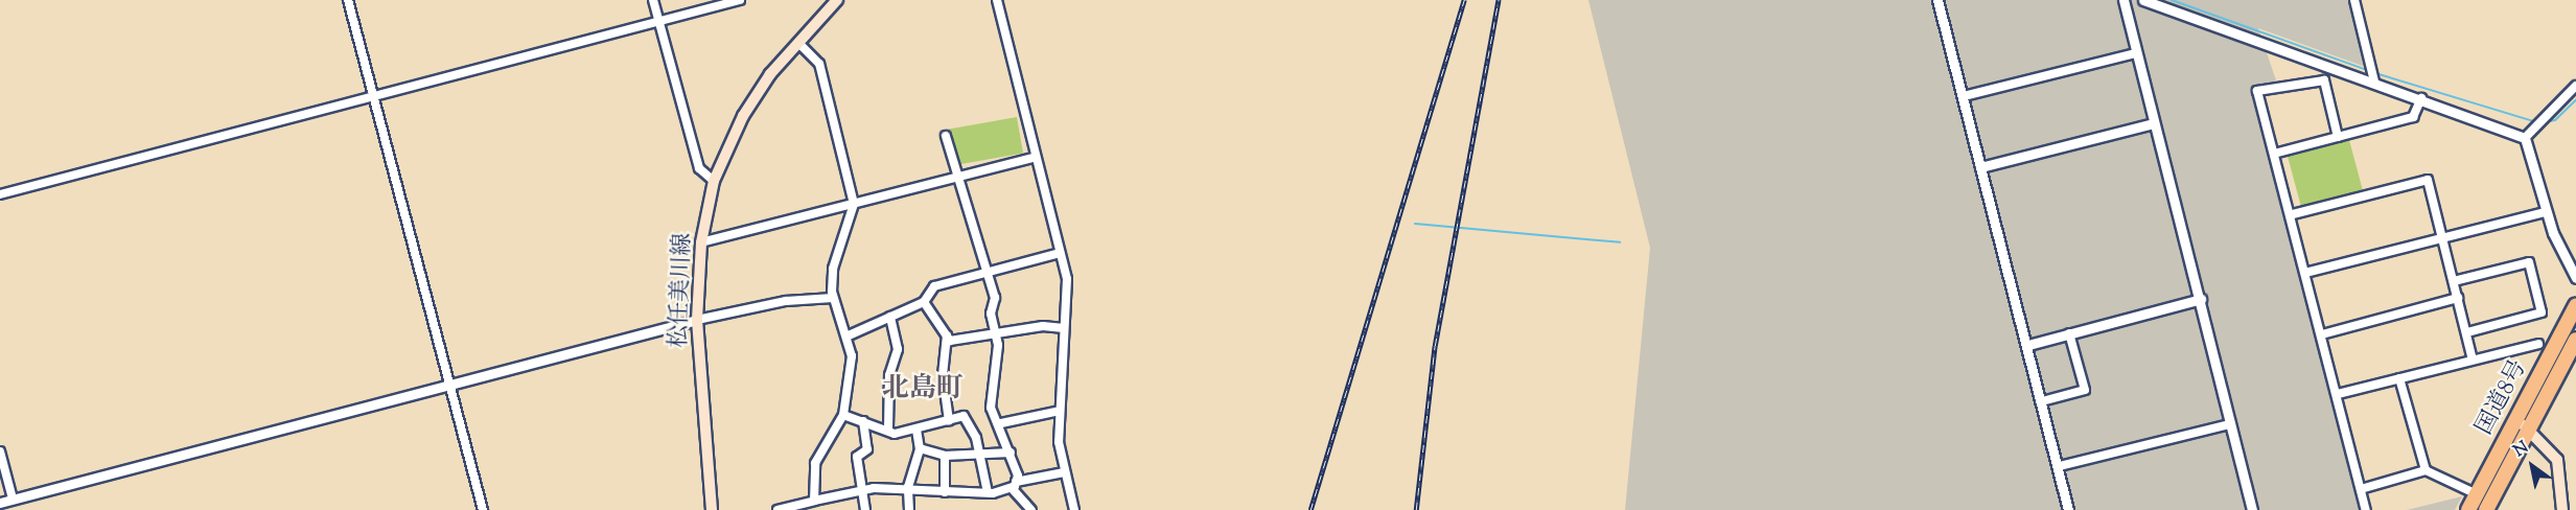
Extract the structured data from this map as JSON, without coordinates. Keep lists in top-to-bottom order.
{
  "streets": {
    "highway": ["国道8号"],
    "main road": ["松任美川線"]
  },
  "districts": ["北島町"],
  "north": "top left"
}
